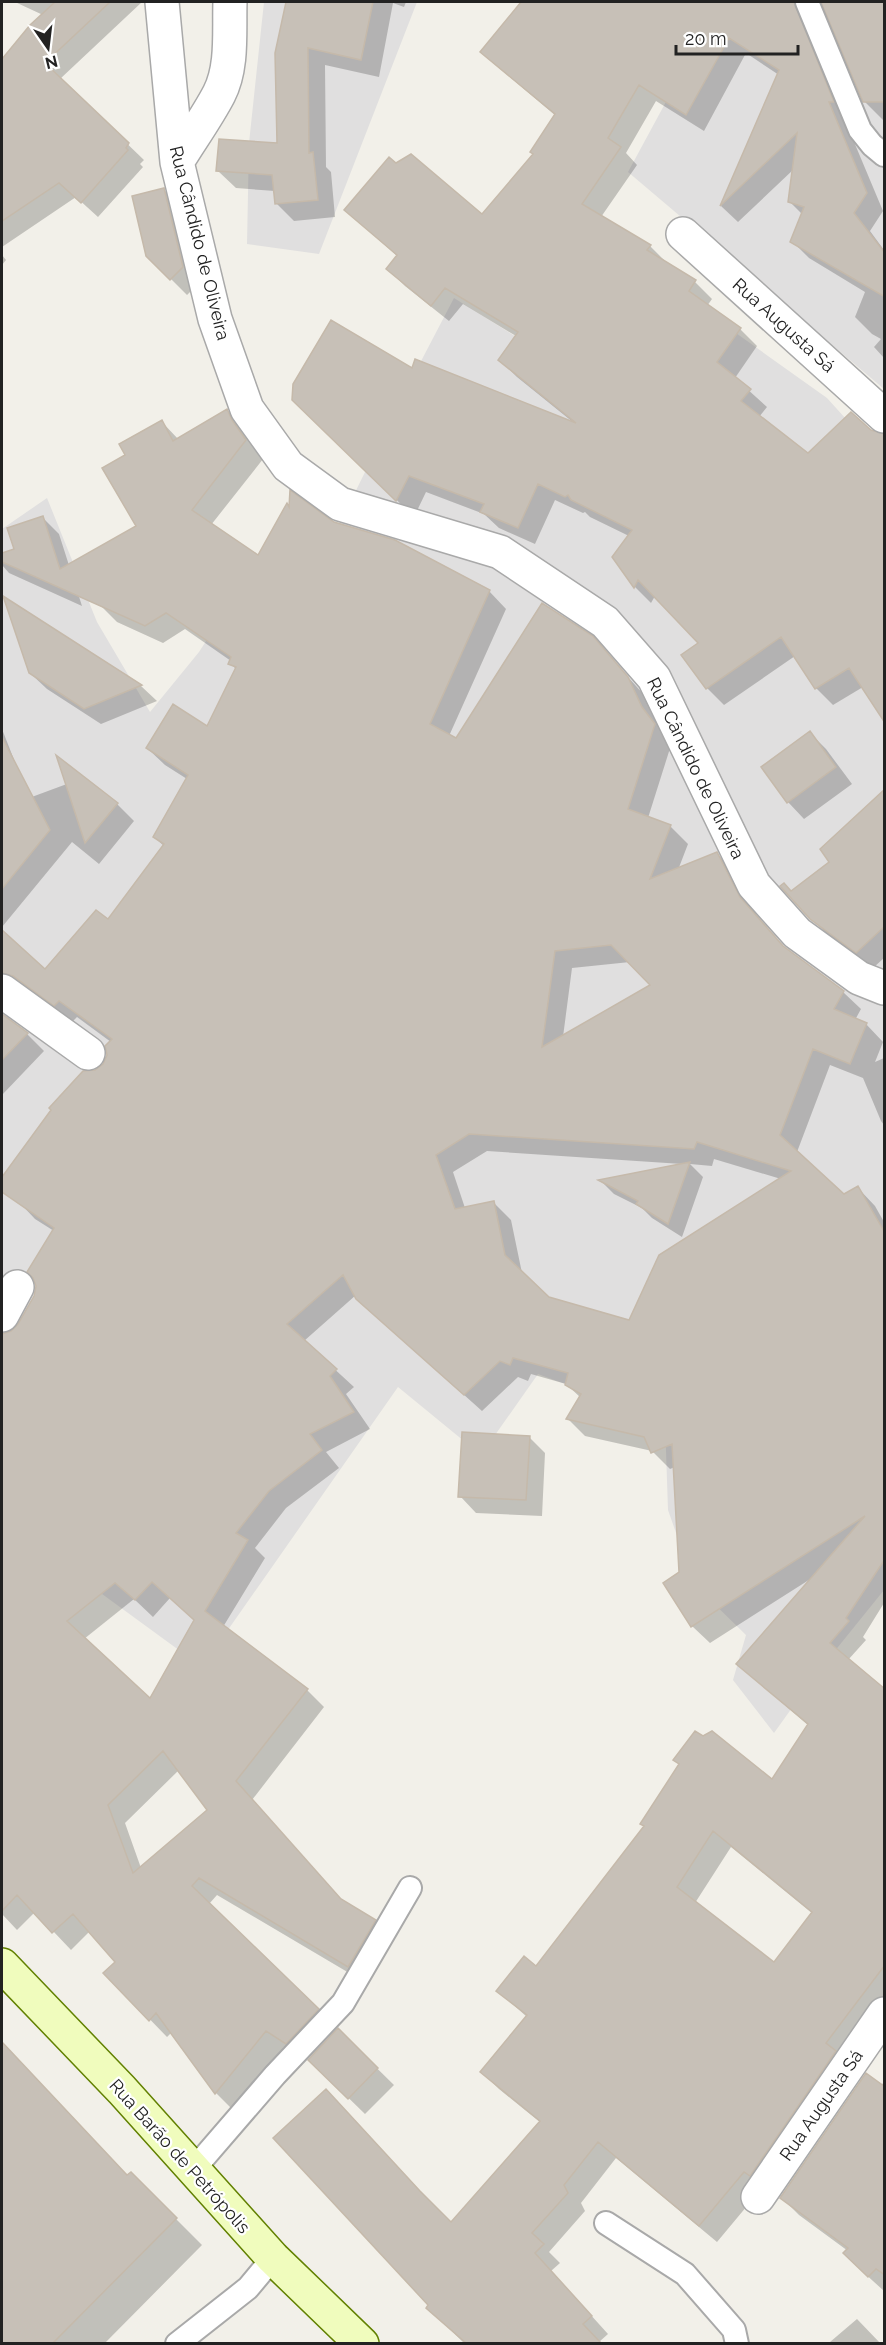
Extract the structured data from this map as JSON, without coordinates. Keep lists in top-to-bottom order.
{
  "streets": {
    "street": ["Rua Cândido de Oliveira", "Rua Augusta Sá", "Rua Barão de Petrópolis"]
  },
  "scale_bar": "20 m",
  "north": "bottom"
}
